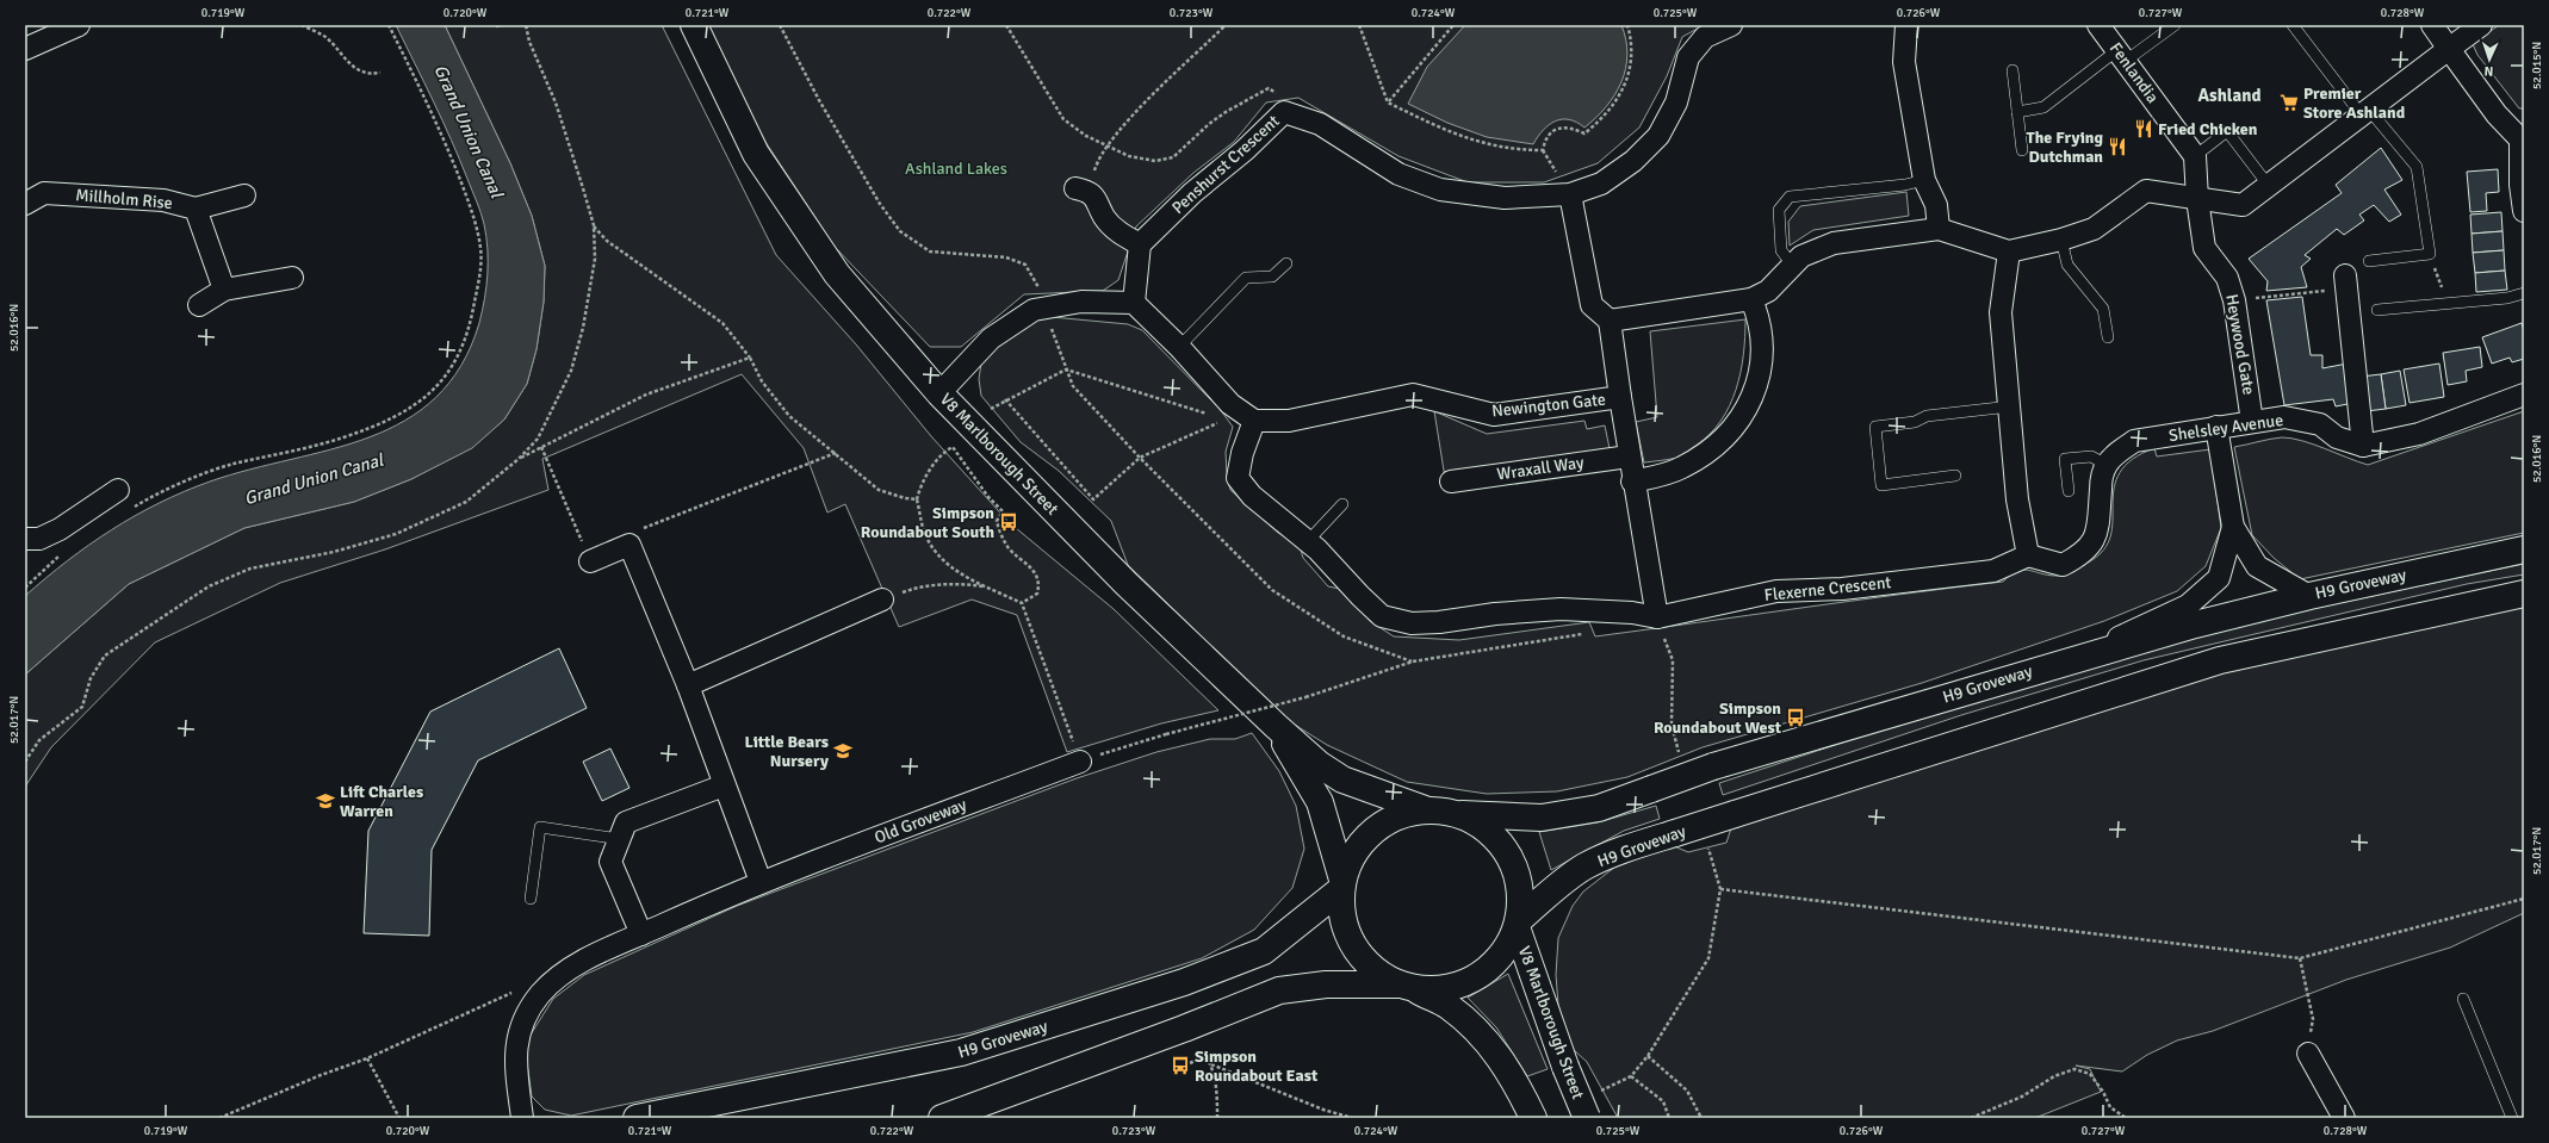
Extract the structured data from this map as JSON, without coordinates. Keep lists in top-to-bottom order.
{
  "streets": {
    "street": [
      "Fenlandia",
      "Penshurst Crescent",
      "Millholm Rise",
      "Heywood Gate",
      "Newington Gate",
      "Shelsley Avenue",
      "V8 Marlborough Street",
      "Wraxall Way",
      "H9 Groveway",
      "Flexerne Crescent",
      "Old Groveway"
    ]
  },
  "crossings": [
    ["Fenlandia", "Heywood Gate"],
    ["Heywood Gate", "Shelsley Avenue"],
    ["Newington Gate", "Flexerne Crescent"],
    ["V8 Marlborough Street", "H9 Groveway"]
  ],
  "districts": ["Ashland"],
  "water": ["Grand Union Canal"],
  "parks": ["Ashland Lakes"],
  "places": {
    "supermarket": ["Premier Store Ashland"],
    "restaurant": ["Fried Chicken", "The Frying Dutchman"],
    "bus stop": ["Simpson Roundabout South", "Simpson Roundabout West", "Simpson Roundabout East"],
    "school or university": ["Little Bears Nursery", "Lift Charles Warren"]
  },
  "north": "bottom",
  "coordinates": [
    "0.719°W",
    "0.720°W",
    "0.721°W",
    "0.722°W",
    "0.723°W",
    "0.724°W",
    "0.725°W",
    "0.726°W",
    "0.727°W",
    "0.728°W",
    "52.015°N",
    "52.016°N",
    "52.017°N"
  ]
}
